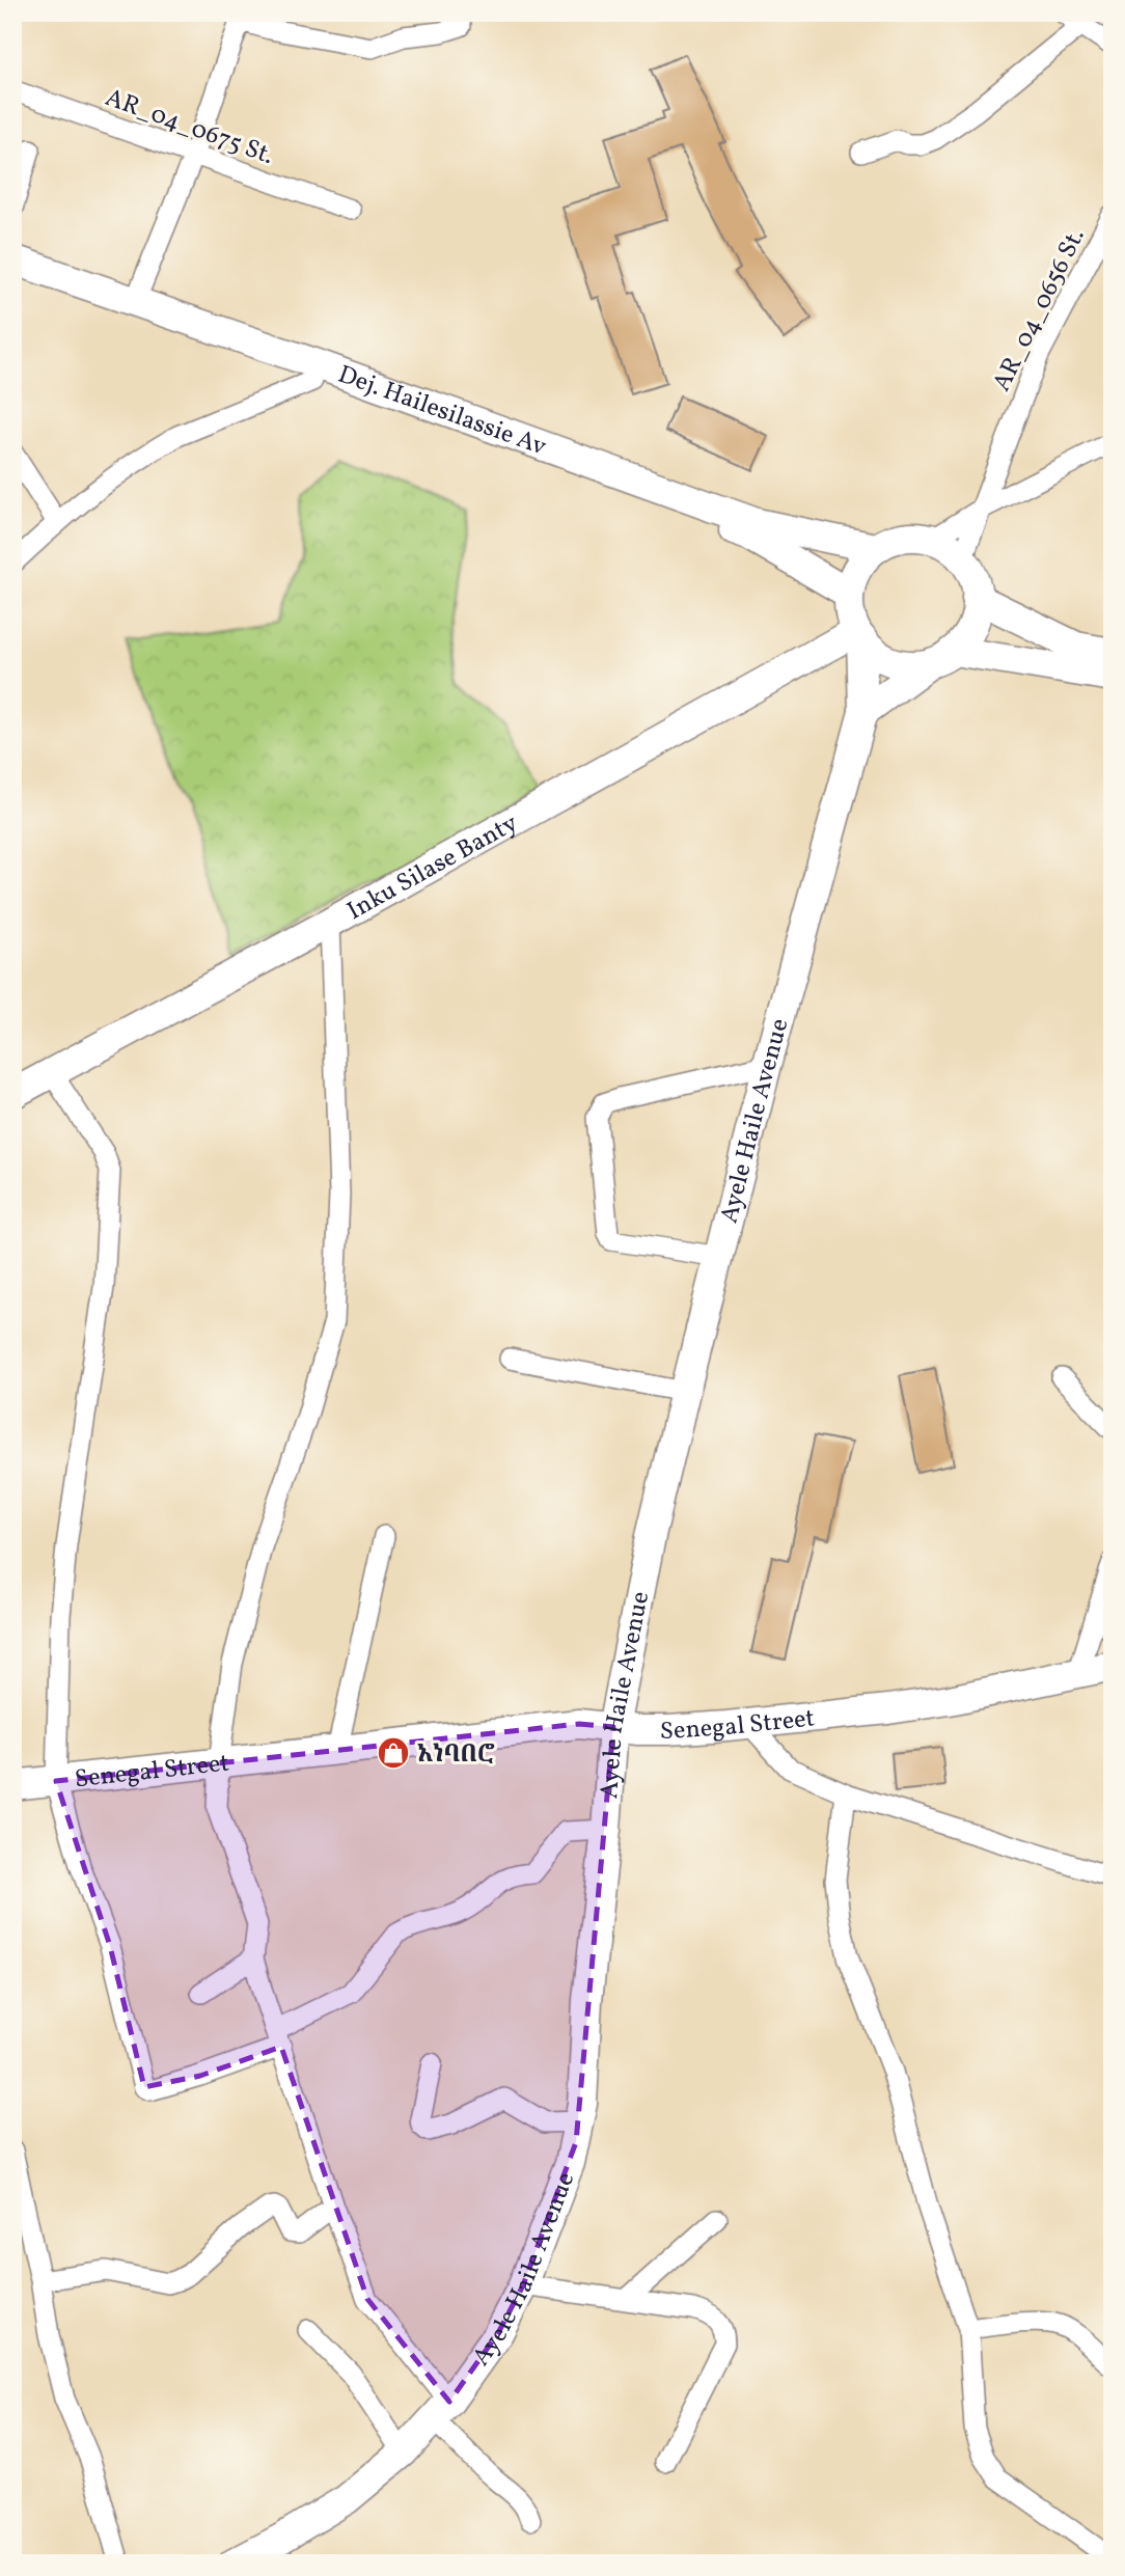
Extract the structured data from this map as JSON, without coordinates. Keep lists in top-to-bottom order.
{
  "streets": {
    "main road": [
      "Dej. Hailesilassie Av",
      "Inku Silase Banty",
      "Ayele Haile Avenue",
      "Senegal Street"
    ],
    "street": ["AR_04_0675 St.", "AR_04_0656 St."]
  },
  "crossings": [
    ["AR_04_0656 St.", "Dej. Hailesilassie Av"],
    ["AR_04_0656 St.", "Inku Silase Banty"],
    ["AR_04_0656 St.", "Ayele Haile Avenue"],
    ["Dej. Hailesilassie Av", "Inku Silase Banty"],
    ["Dej. Hailesilassie Av", "Ayele Haile Avenue"],
    ["Inku Silase Banty", "Ayele Haile Avenue"],
    ["Ayele Haile Avenue", "Senegal Street"]
  ],
  "places": {
    "shop": ["አነባበሮ"]
  }
}
